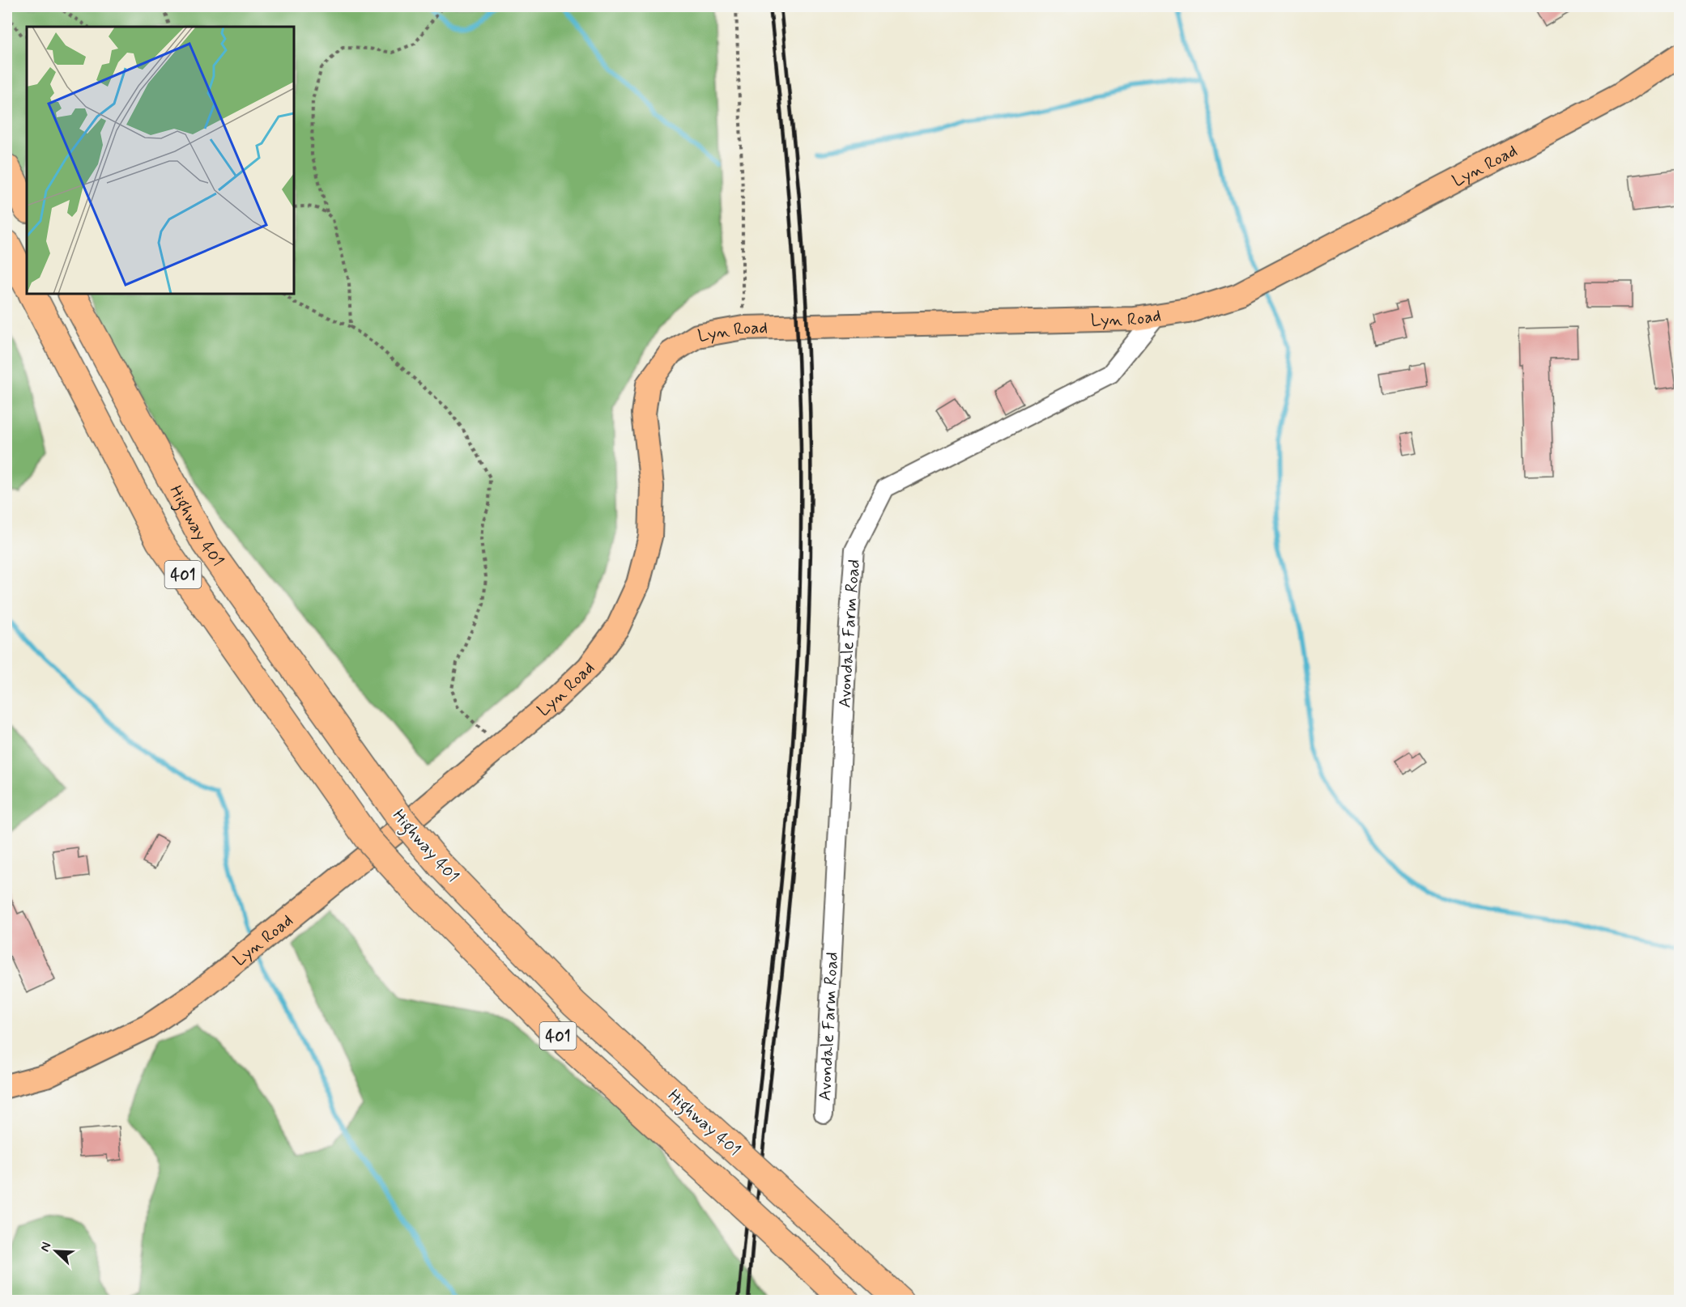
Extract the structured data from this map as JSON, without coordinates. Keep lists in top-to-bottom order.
{
  "streets": {
    "highway": ["Highway 401", "401"],
    "main road": ["Lyn Road"],
    "street": ["Avondale Farm Road"]
  },
  "crossings": [
    ["Lyn Road", "Avondale Farm Road"]
  ],
  "north": "top left"
}
